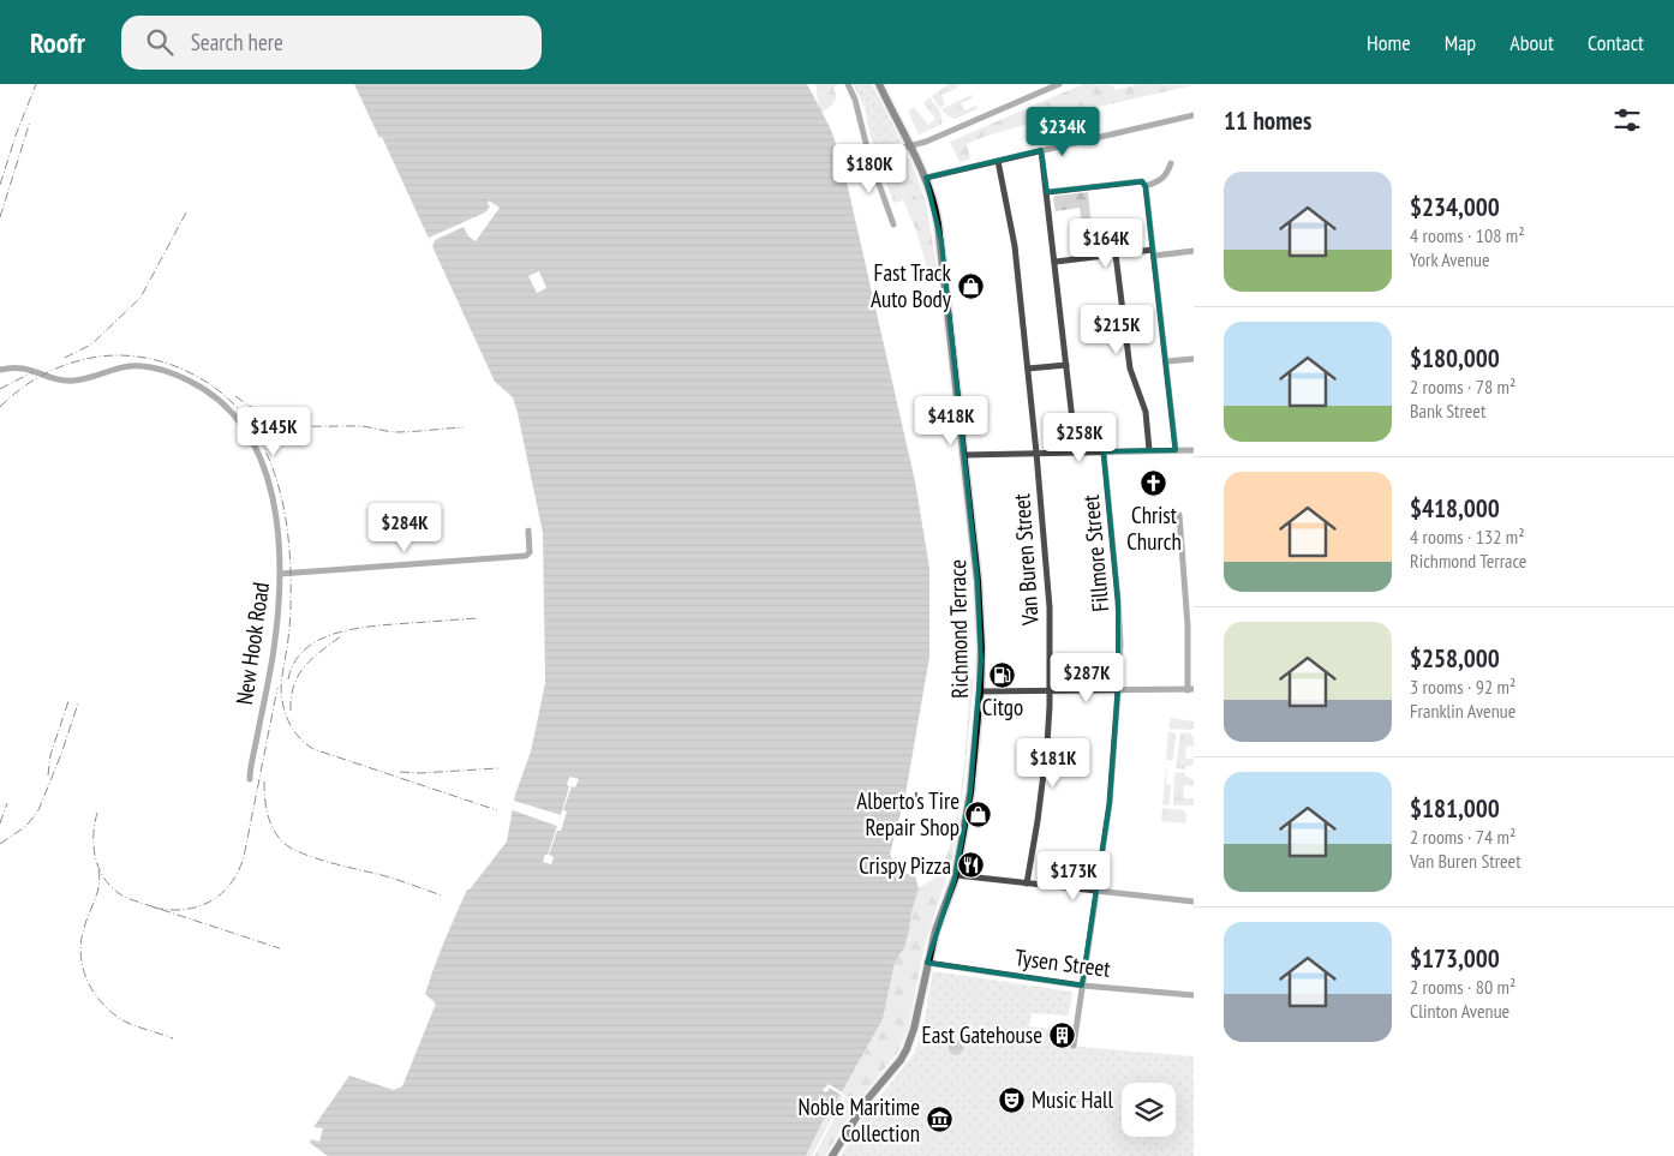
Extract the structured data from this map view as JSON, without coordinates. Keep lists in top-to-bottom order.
{
  "streets": {
    "main road": ["Richmond Terrace"],
    "street": [
      "Fillmore Street",
      "Van Buren Street",
      "New Hook Road",
      "Tysen Street"
    ]
  },
  "crossings": [
    ["Fillmore Street", "Tysen Street"],
    ["Richmond Terrace", "Tysen Street"]
  ],
  "places": {
    "shop": ["Fast Track Auto Body", "Alberto's Tire Repair Shop"],
    "church": ["Christ Church"],
    "fuel station": ["Citgo"],
    "restaurant": ["Crispy Pizza"],
    "building": ["East Gatehouse"],
    "theatre": ["Music Hall"],
    "museum": ["Noble Maritime Collection"]
  },
  "page": {
    "header": "Roofr",
    "search": "Search here",
    "nav": [
      "Home",
      "Map",
      "About",
      "Contact"
    ],
    "heading": "11 homes",
    "price": [
      "$234K",
      "$180K",
      "$164K",
      "$215K",
      "$418K",
      "$145K",
      "$258K",
      "$284K",
      "$287K",
      "$181K",
      "$173K"
    ],
    "list": [
      {
        "name": "$234,000",
        "note": "4 rooms · 108 m² · York Avenue"
      },
      {
        "name": "$180,000",
        "note": "2 rooms · 78 m² · Bank Street"
      },
      {
        "name": "$418,000",
        "note": "4 rooms · 132 m² · Richmond Terrace"
      },
      {
        "name": "$258,000",
        "note": "3 rooms · 92 m² · Franklin Avenue"
      },
      {
        "name": "$181,000",
        "note": "2 rooms · 74 m² · Van Buren Street"
      },
      {
        "name": "$173,000",
        "note": "2 rooms · 80 m² · Clinton Avenue"
      }
    ]
  }
}
